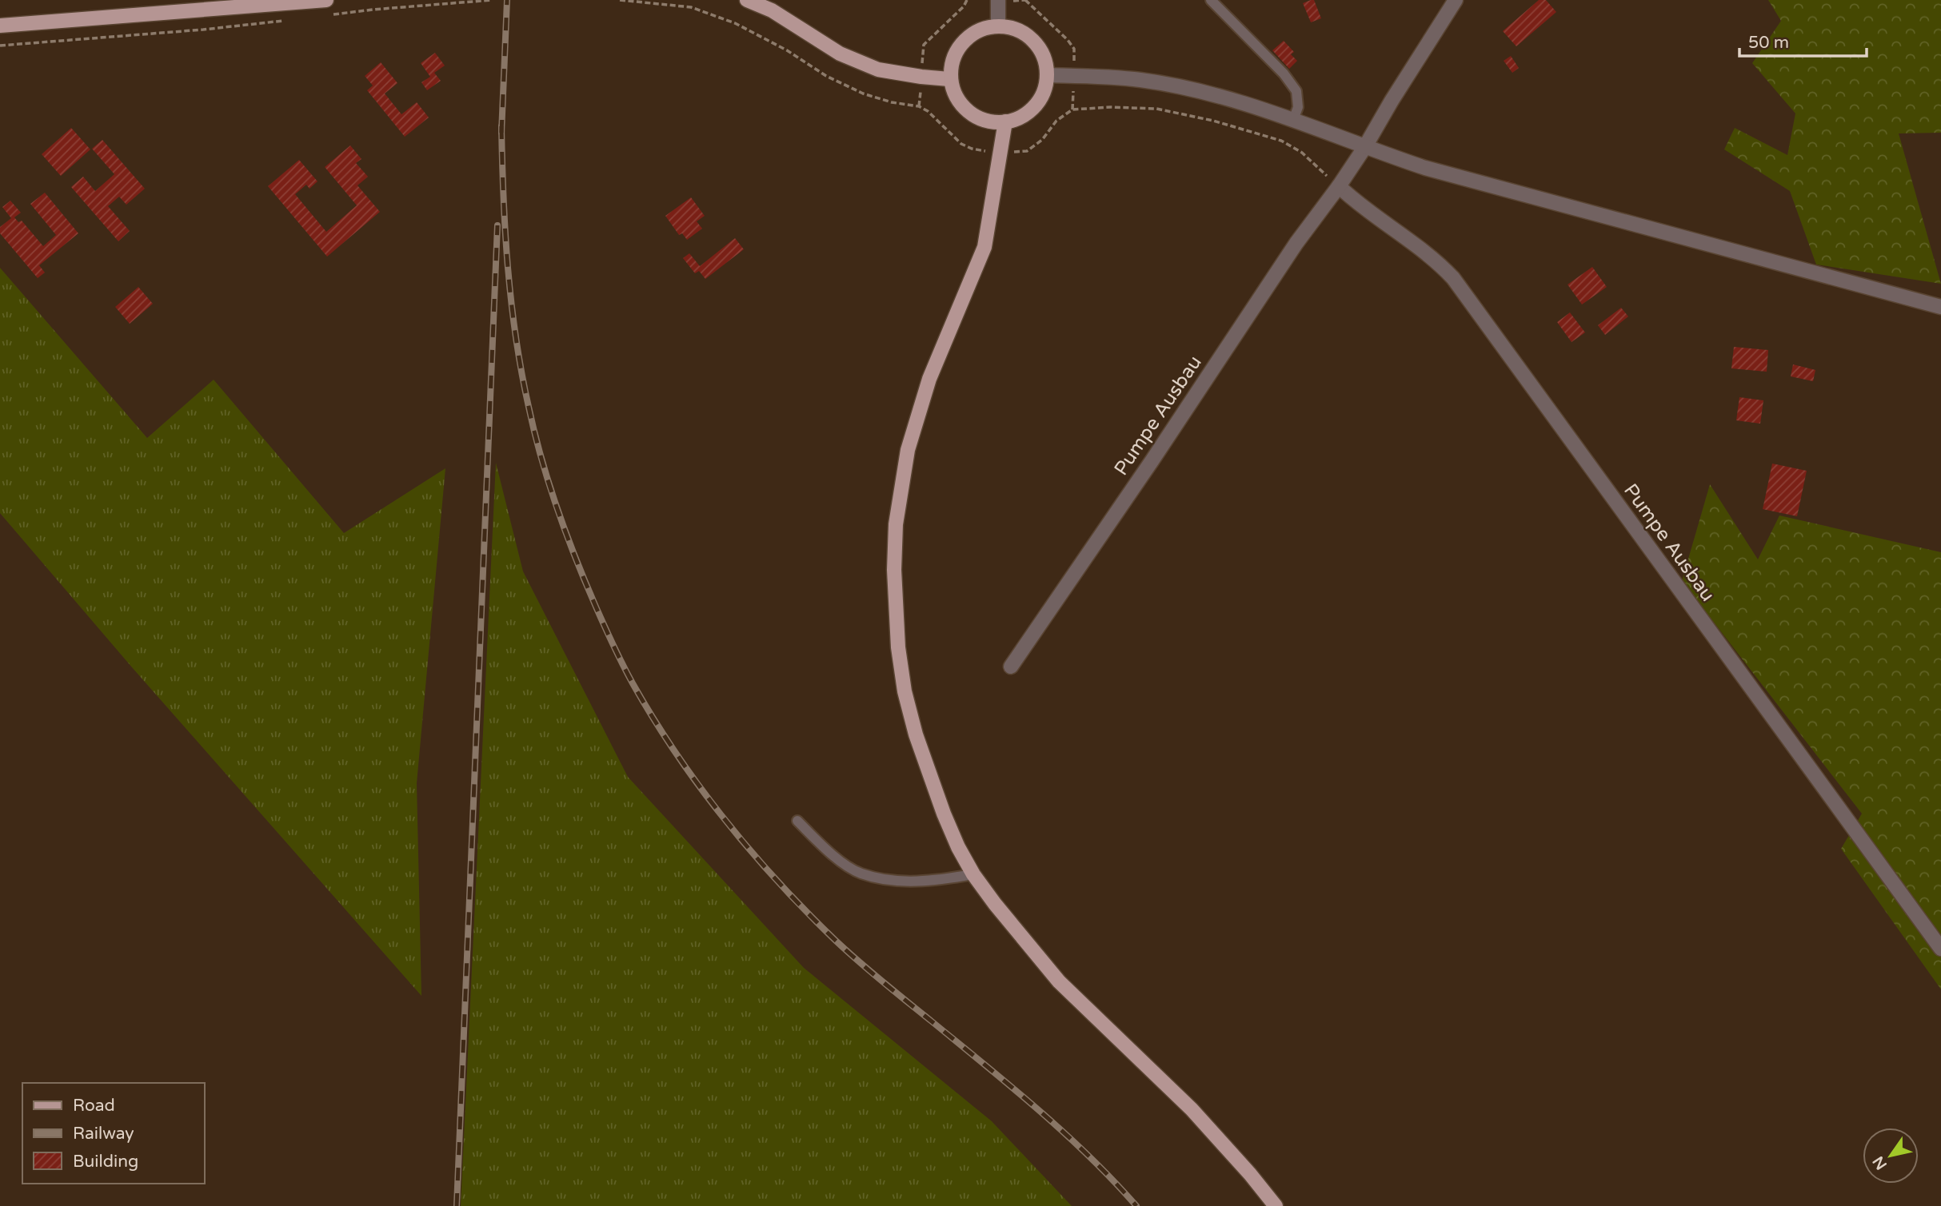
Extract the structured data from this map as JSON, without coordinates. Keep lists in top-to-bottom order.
{
  "streets": {
    "street": ["Pumpe Ausbau"]
  },
  "legend": ["Road", "Railway", "Building"],
  "scale_bar": "50 m",
  "north": "bottom left"
}
